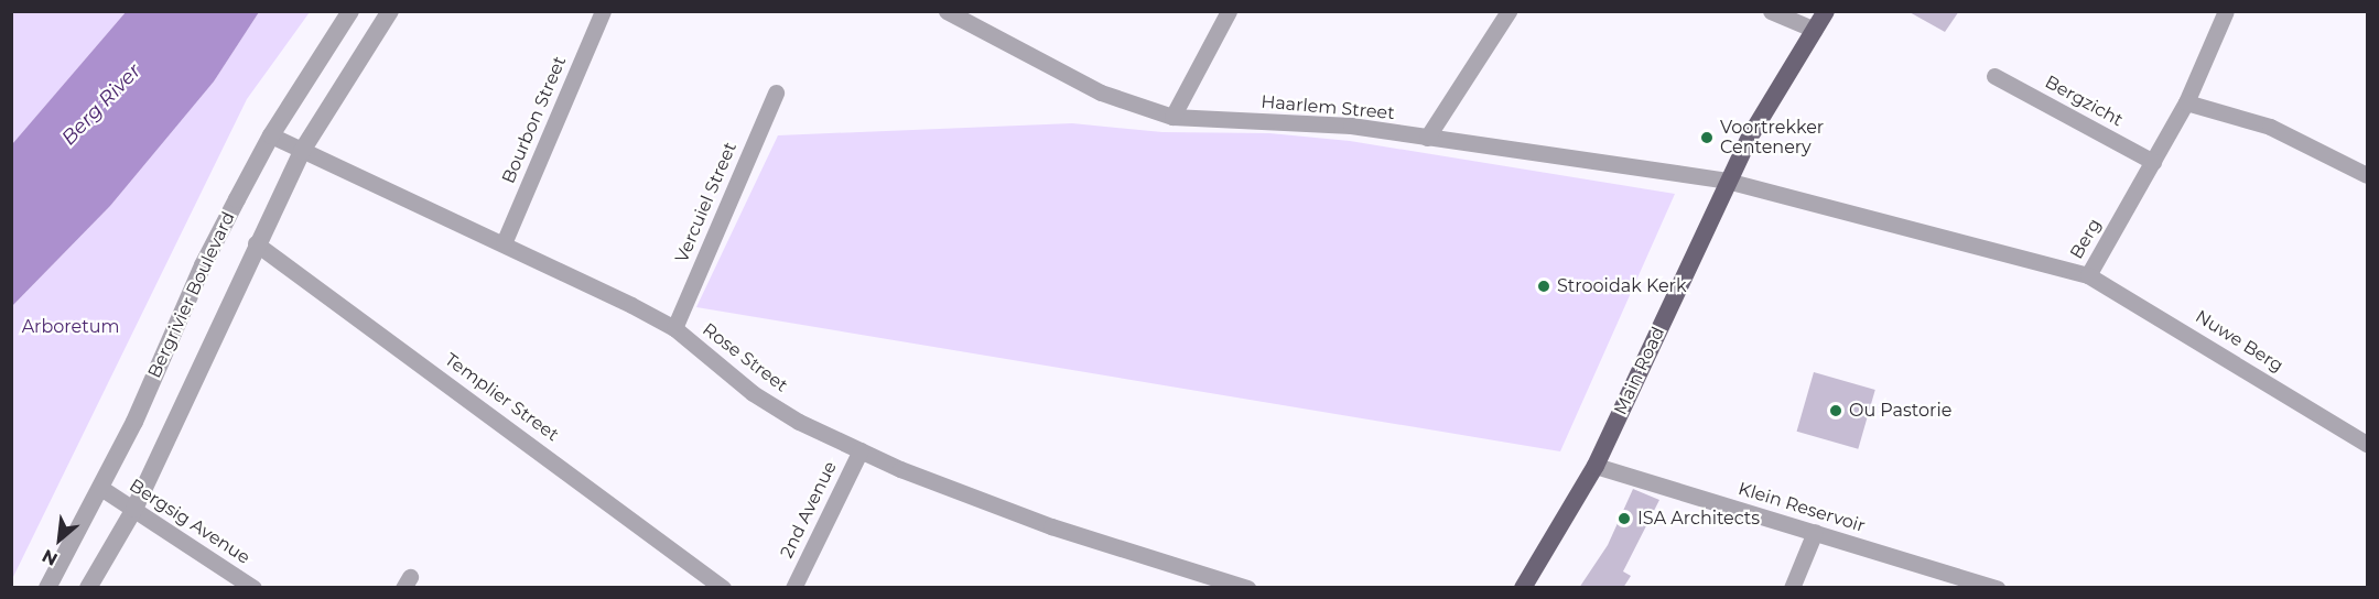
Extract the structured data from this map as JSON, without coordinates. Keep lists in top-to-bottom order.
{
  "streets": {
    "main road": ["Main Road"],
    "street": [
      "Bergzicht",
      "Haarlem Street",
      "Bourbon Street",
      "Vercuiel Street",
      "Berg",
      "Bergrivier Boulevard",
      "Nuwe Berg",
      "Rose Street",
      "Templier Street",
      "Klein Reservoir",
      "2nd Avenue",
      "Bergsig Avenue"
    ]
  },
  "crossings": [
    ["Bergzicht", "Berg"],
    ["Haarlem Street", "Berg"],
    ["Haarlem Street", "Main Road"],
    ["Bourbon Street", "Rose Street"],
    ["Vercuiel Street", "Rose Street"],
    ["Berg", "Nuwe Berg"],
    ["Berg", "Main Road"],
    ["Bergrivier Boulevard", "Rose Street"],
    ["Bergrivier Boulevard", "Templier Street"],
    ["Bergrivier Boulevard", "Bergsig Avenue"],
    ["Rose Street", "2nd Avenue"],
    ["Main Road", "Klein Reservoir"]
  ],
  "water": ["Berg River"],
  "parks": ["Arboretum"],
  "places": [
    "Voortrekker Centenery",
    "Strooidak Kerk",
    "Ou Pastorie",
    "ISA Architects"
  ],
  "north": "bottom left"
}
